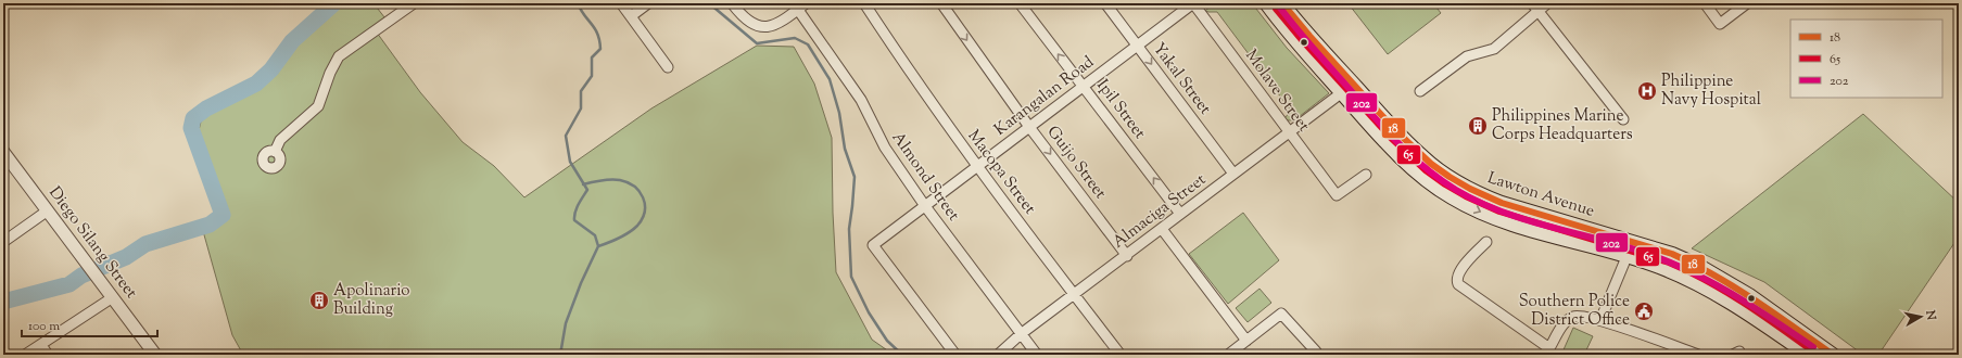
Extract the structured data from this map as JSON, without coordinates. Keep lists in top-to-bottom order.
{
  "streets": {
    "main road": ["Lawton Avenue"],
    "street": [
      "Yakal Street",
      "Molave Street",
      "Karangalan Road",
      "Ipil Street",
      "Guijo Street",
      "Macopa Street",
      "Almond Street",
      "Almaciga Street",
      "Diego Silang Street"
    ]
  },
  "crossings": [
    ["Yakal Street", "Karangalan Road"],
    ["Yakal Street", "Almaciga Street"],
    ["Molave Street", "Karangalan Road"],
    ["Molave Street", "Almaciga Street"],
    ["Karangalan Road", "Ipil Street"],
    ["Karangalan Road", "Guijo Street"],
    ["Karangalan Road", "Macopa Street"],
    ["Karangalan Road", "Almond Street"],
    ["Ipil Street", "Almaciga Street"],
    ["Guijo Street", "Almaciga Street"],
    ["Macopa Street", "Almaciga Street"],
    ["Almond Street", "Almaciga Street"],
    ["Lawton Avenue", "Almaciga Street"]
  ],
  "one_way": ["Yakal Street", "Ipil Street", "Guijo Street"],
  "places": {
    "hospital": ["Philippine Navy Hospital"],
    "building": ["Philippines Marine Corps Headquarters", "Apolinario Building"],
    "public building": ["Southern Police District Office"]
  },
  "lines": ["transit line 18", "transit line 202", "transit line 65"],
  "legend": ["18", "65", "202"],
  "scale_bar": "100 m",
  "north": "right"
}
